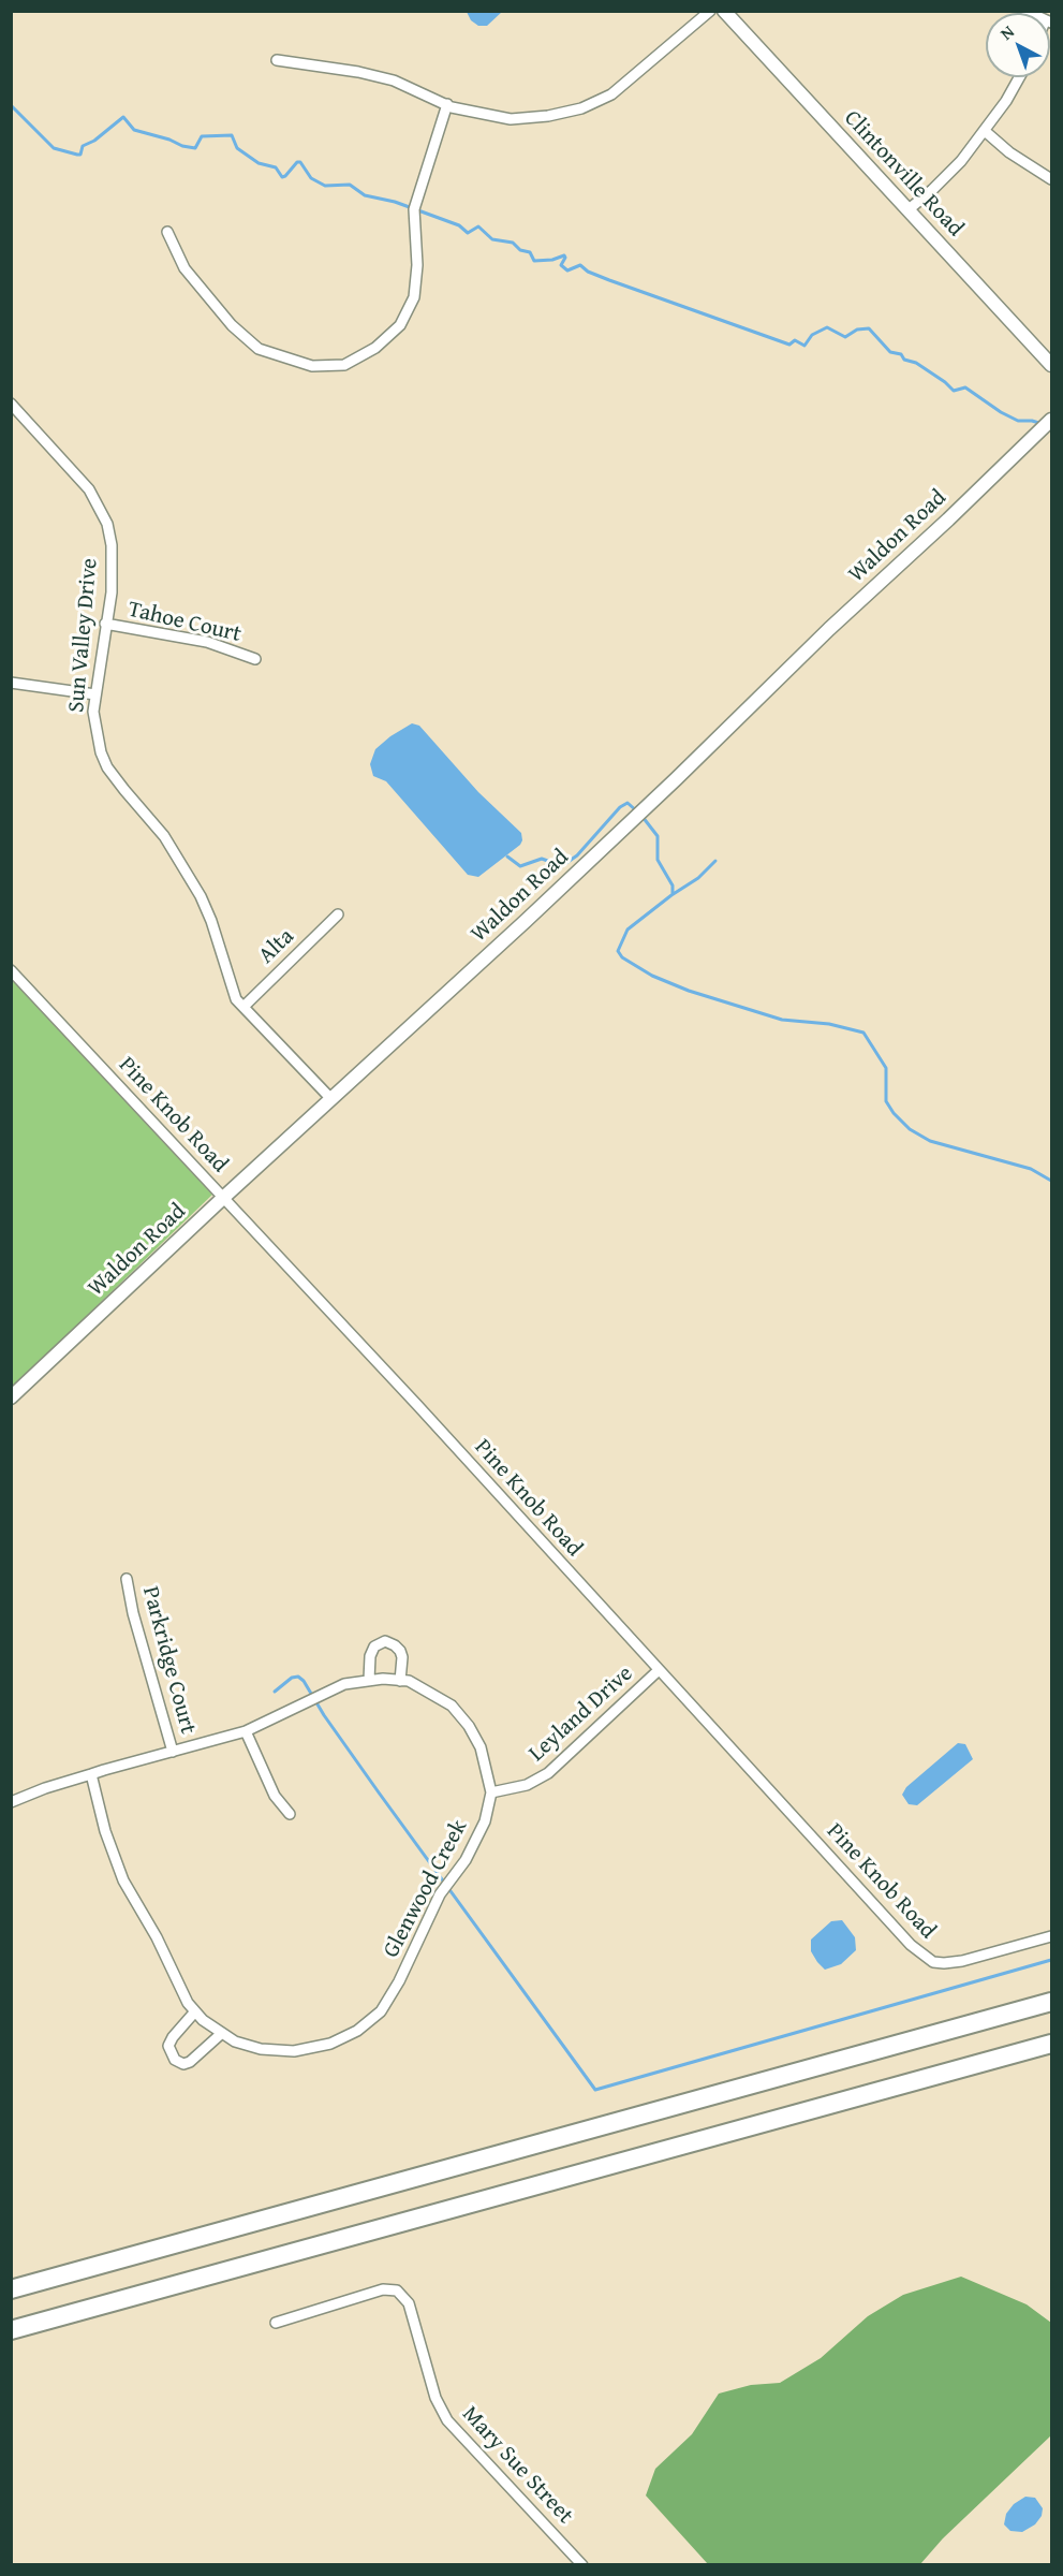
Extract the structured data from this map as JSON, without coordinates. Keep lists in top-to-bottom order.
{
  "streets": {
    "street": [
      "Clintonville Road",
      "Waldon Road",
      "Tahoe Court",
      "Sun Valley Drive",
      "Alta",
      "Pine Knob Road",
      "Parkridge Court",
      "Leyland Drive",
      "Glenwood Creek",
      "Mary Sue Street"
    ]
  },
  "crossings": [
    ["Waldon Road", "Sun Valley Drive"],
    ["Waldon Road", "Pine Knob Road"],
    ["Tahoe Court", "Sun Valley Drive"],
    ["Sun Valley Drive", "Alta"],
    ["Pine Knob Road", "Leyland Drive"],
    ["Parkridge Court", "Glenwood Creek"],
    ["Leyland Drive", "Glenwood Creek"]
  ],
  "north": "top left"
}
